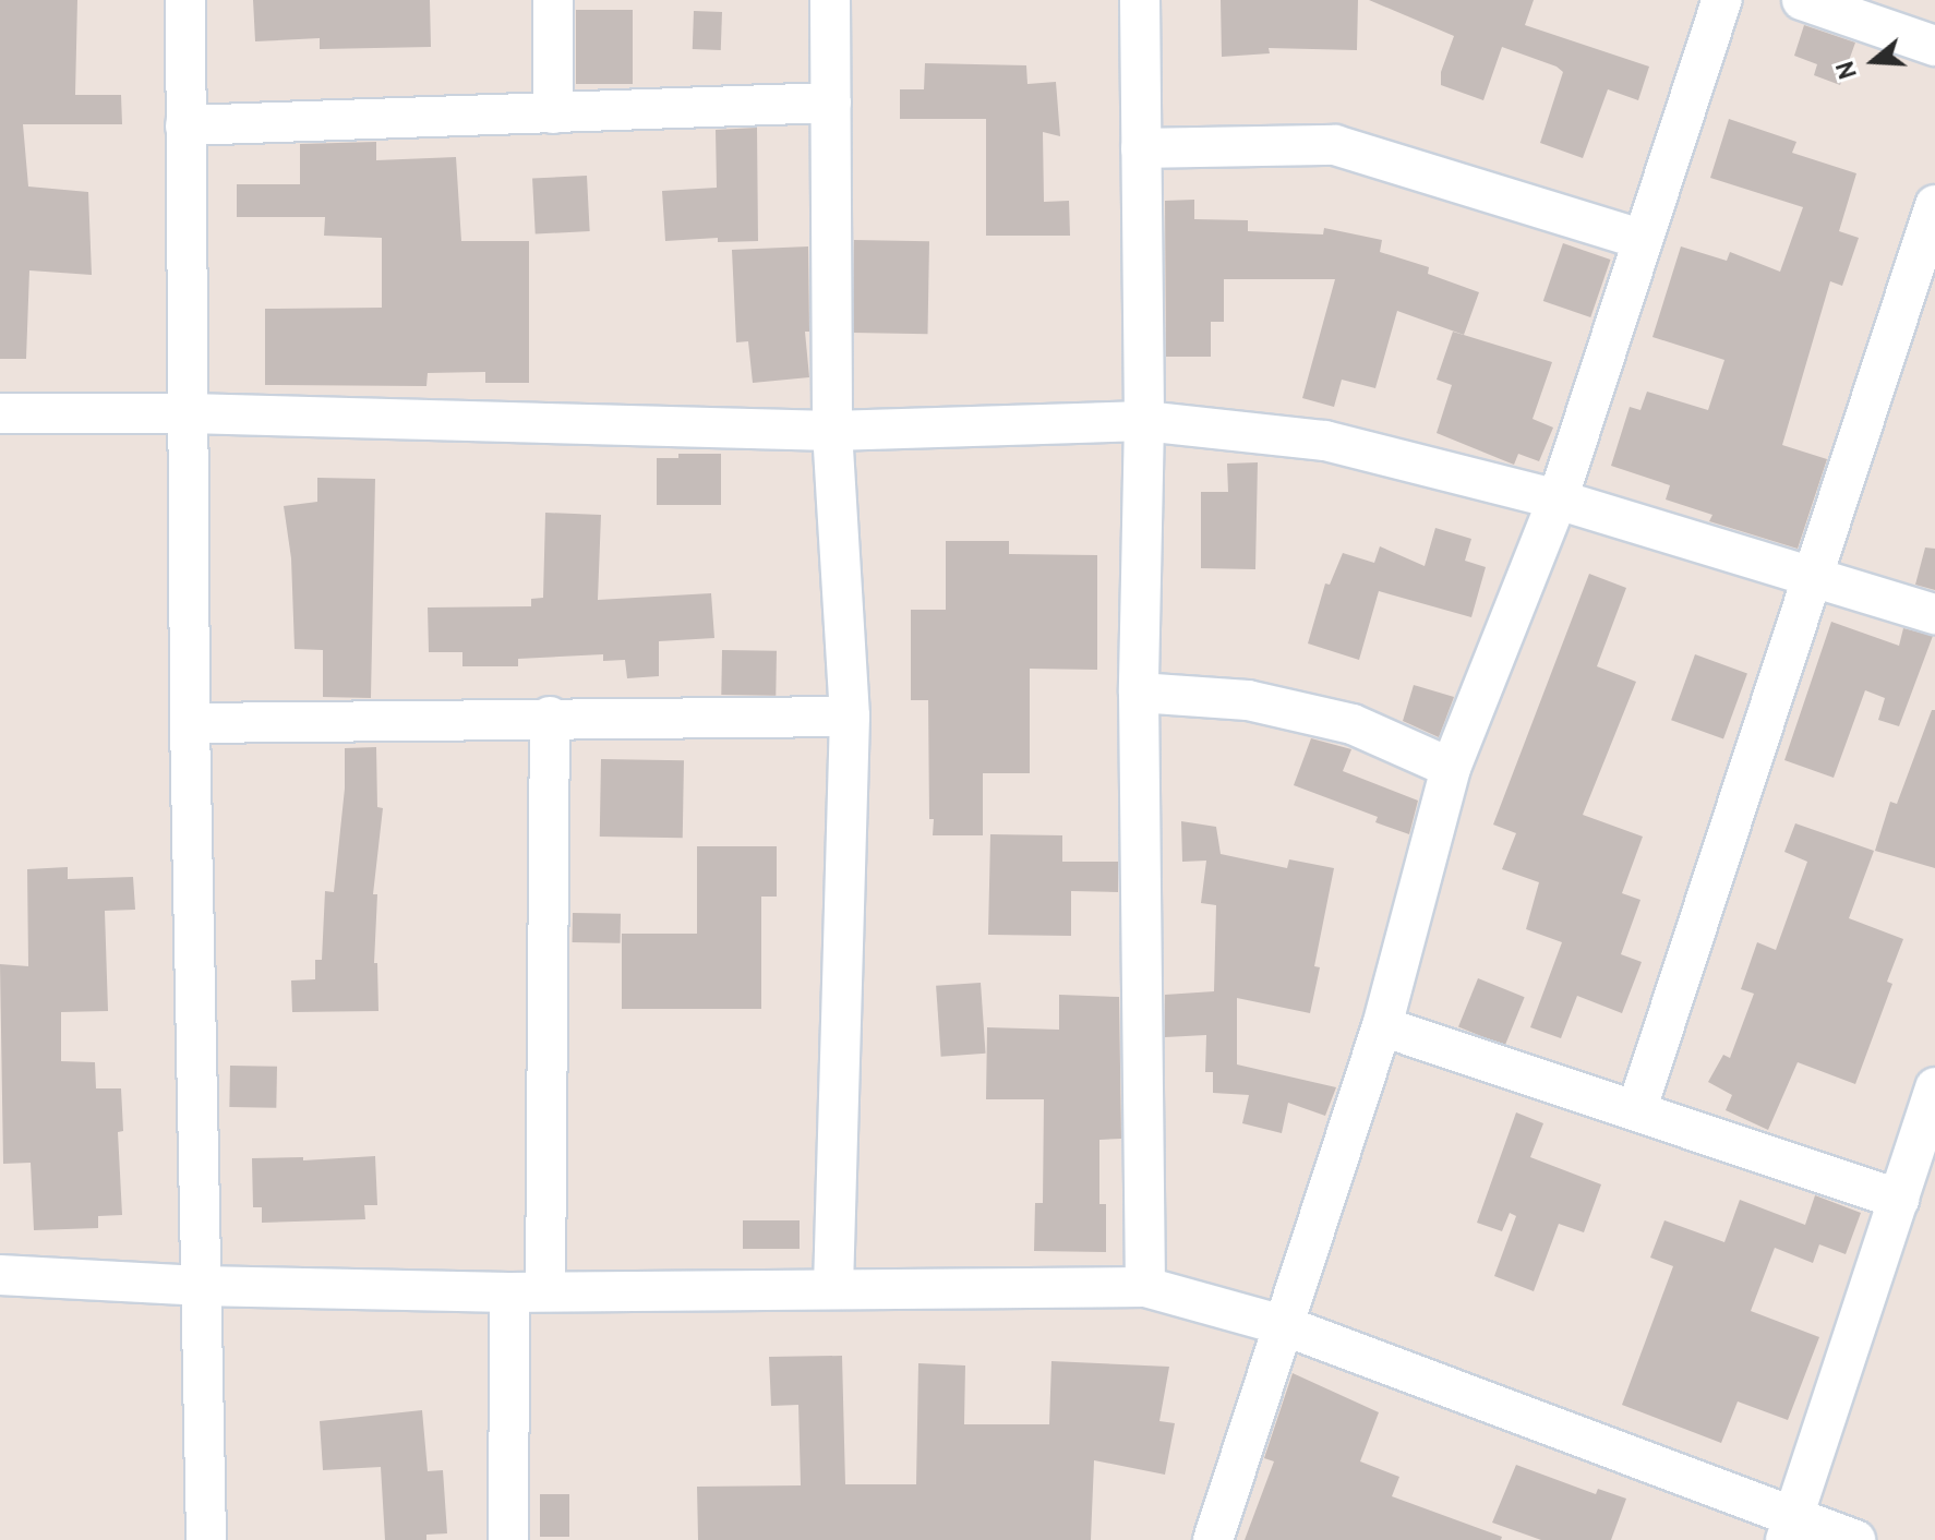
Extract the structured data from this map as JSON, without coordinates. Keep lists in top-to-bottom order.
{
  "north": "left"
}
